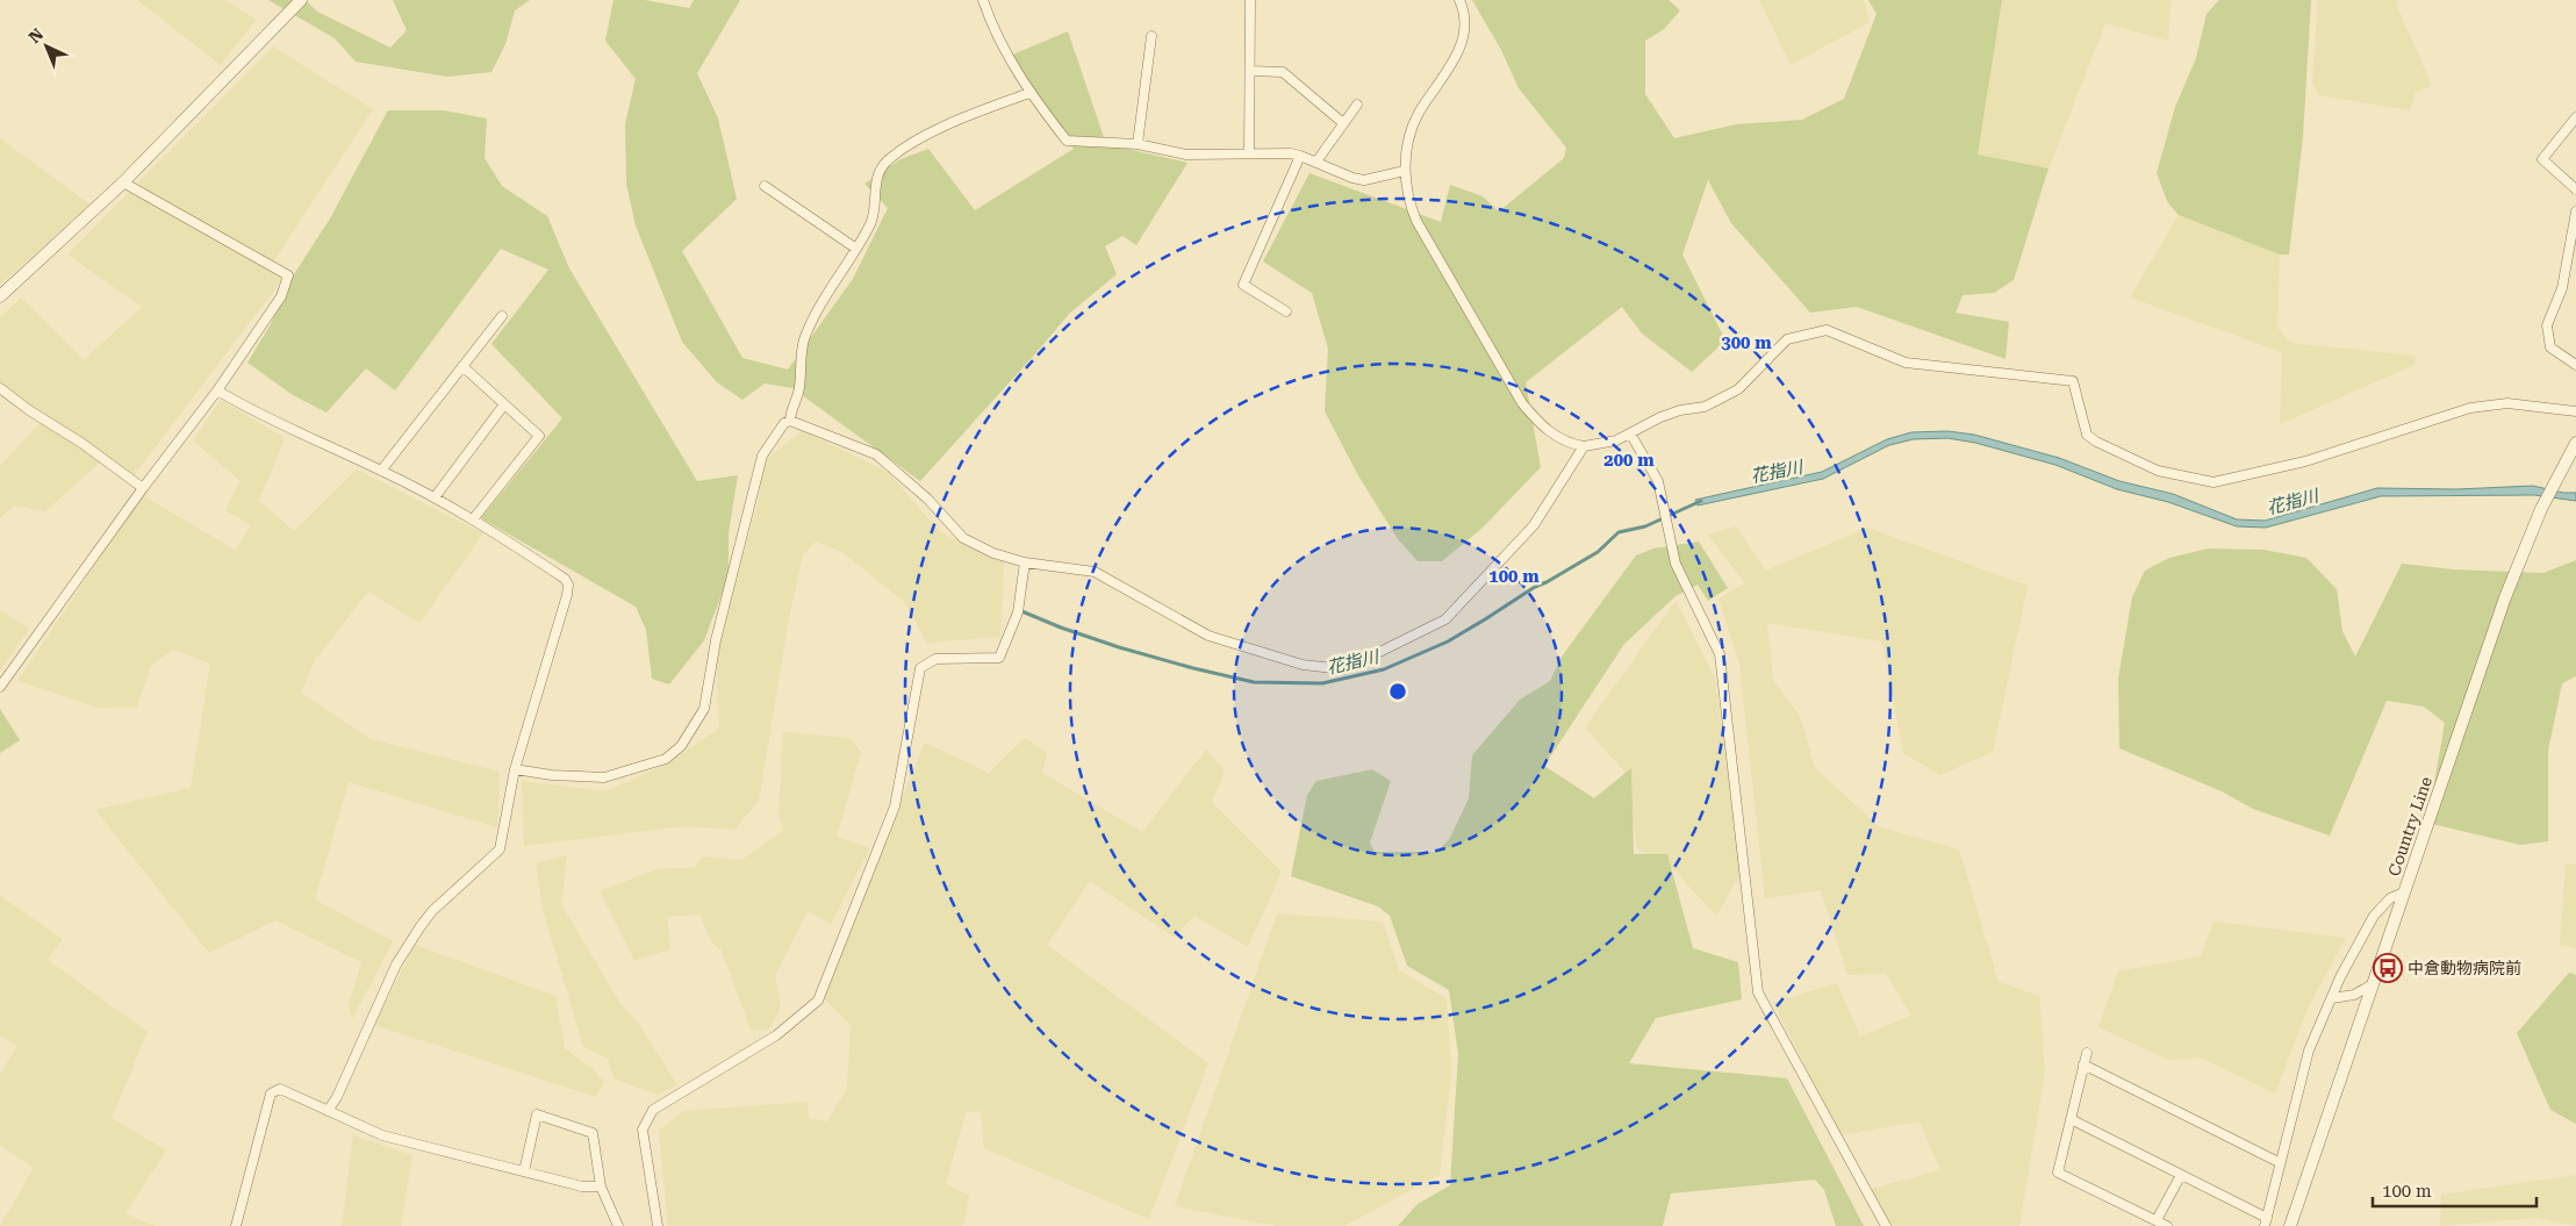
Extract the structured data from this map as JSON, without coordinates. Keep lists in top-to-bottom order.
{
  "streets": {
    "street": ["Country Line"]
  },
  "water": ["花指川"],
  "places": {
    "bus stop": ["中倉動物病院前"]
  },
  "scale_bar": "100 m",
  "north": "top left",
  "rings": ["300 m", "200 m", "100 m"]
}
